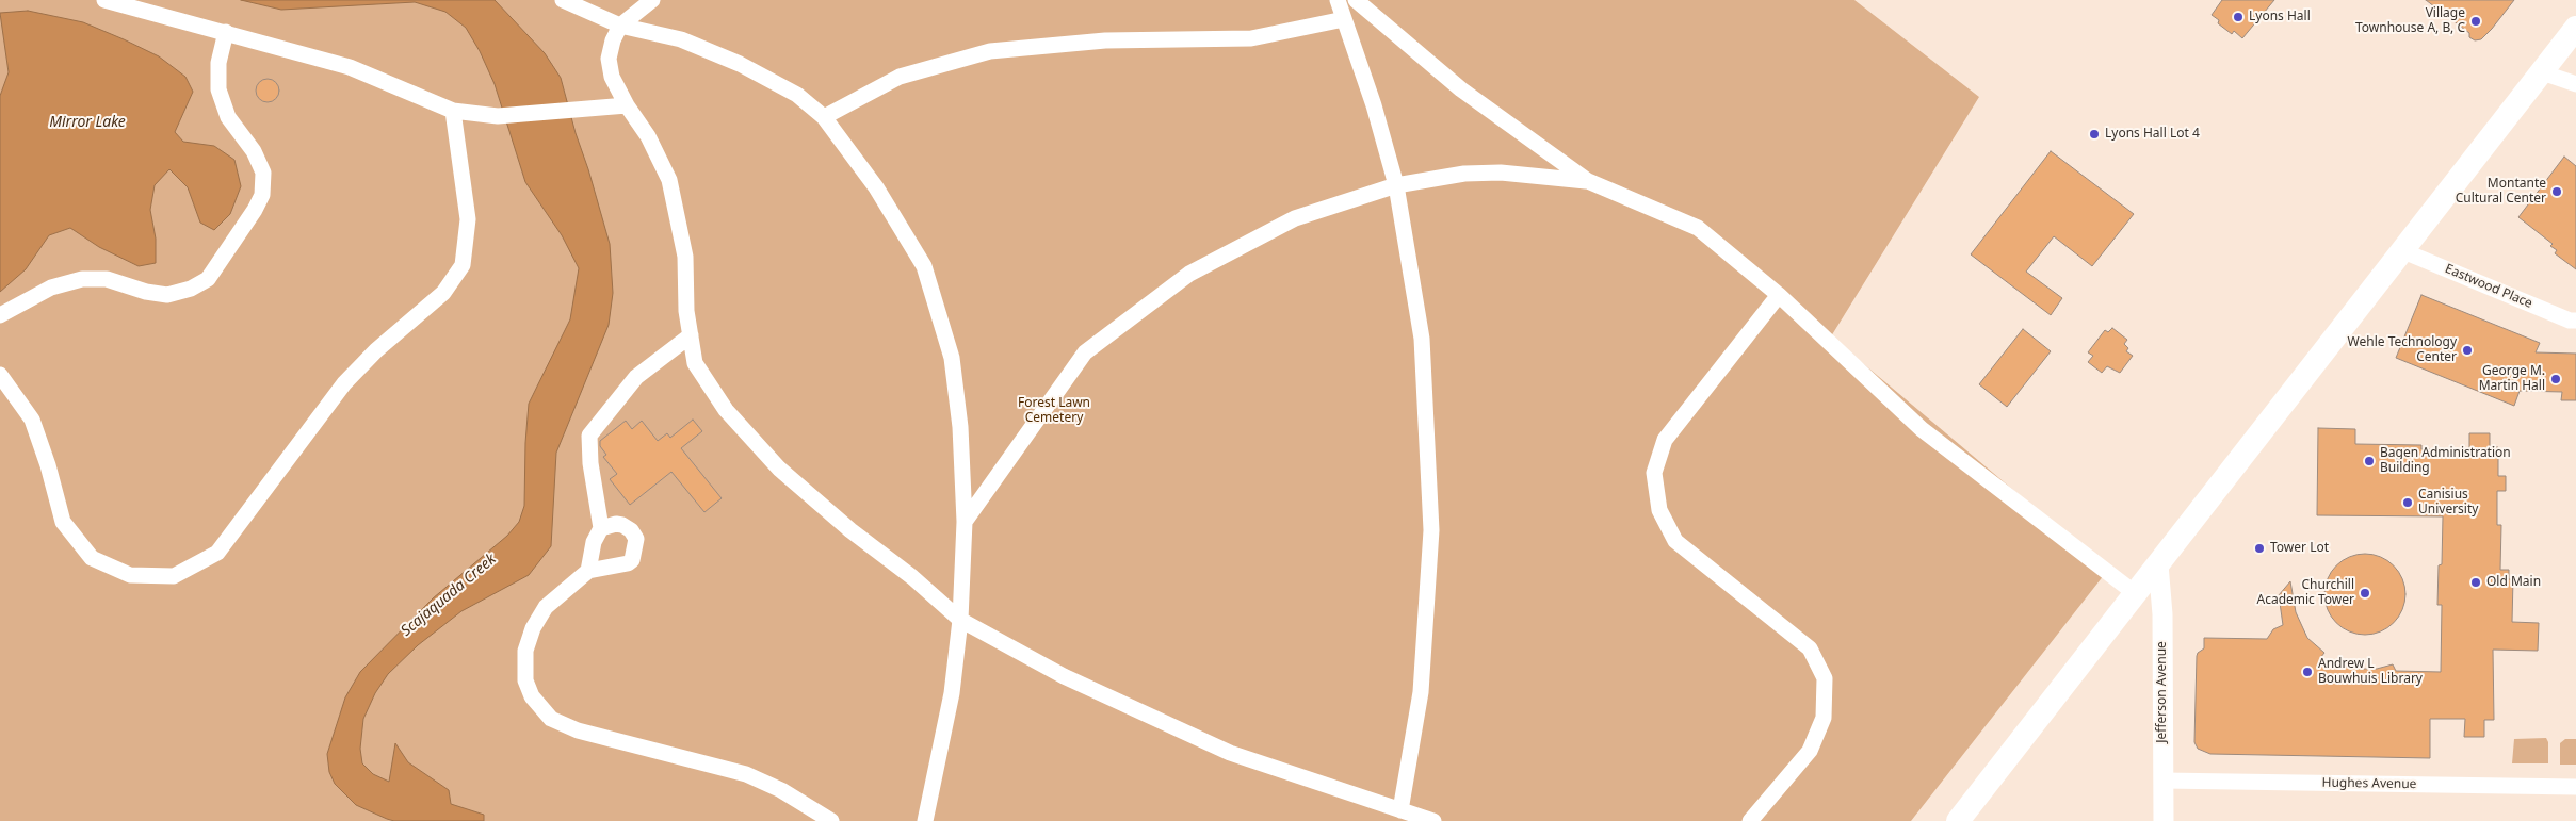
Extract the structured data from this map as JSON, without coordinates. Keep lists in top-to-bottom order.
{
  "streets": {
    "street": ["Eastwood Place", "Jefferson Avenue", "Hughes Avenue"]
  },
  "crossings": [
    ["Jefferson Avenue", "Hughes Avenue"]
  ],
  "water": ["Mirror Lake", "Scajaquada Creek"],
  "parks": ["Forest Lawn Cemetery"],
  "places": [
    "Lyons Hall",
    "Village Townhouse A, B, C",
    "Lyons Hall Lot 4",
    "Montante Cultural Center",
    "Wehle Technology Center",
    "George M. Martin Hall",
    "Bagen Administration Building",
    "Canisius University",
    "Tower Lot",
    "Old Main",
    "Churchill Academic Tower",
    "Andrew L Bouwhuis Library"
  ]
}
